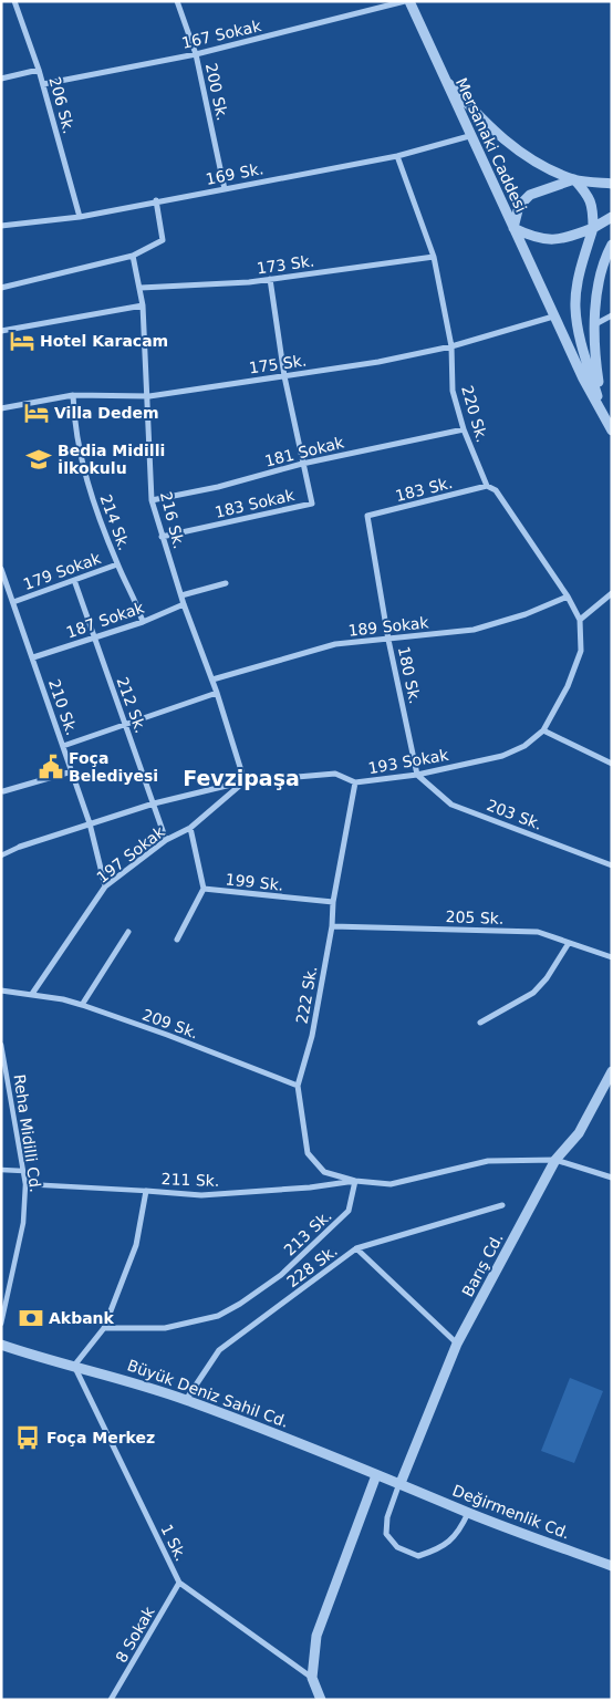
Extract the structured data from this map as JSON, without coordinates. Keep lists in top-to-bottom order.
{
  "streets": {
    "street": [
      "167 Sokak",
      "200 Sk.",
      "206 Sk.",
      "Mersanaki Caddesi",
      "169 Sk.",
      "173 Sk.",
      "175 Sk.",
      "220 Sk.",
      "181 Sokak",
      "183 Sk.",
      "183 Sokak",
      "216 Sk.",
      "214 Sk.",
      "179 Sokak",
      "187 Sokak",
      "189 Sokak",
      "180 Sk.",
      "212 Sk.",
      "210 Sk.",
      "193 Sokak",
      "203 Sk.",
      "197 Sokak",
      "199 Sk.",
      "205 Sk.",
      "222 Sk.",
      "209 Sk.",
      "Reha Midilli Cd.",
      "211 Sk.",
      "213 Sk.",
      "Barış Cd.",
      "228 Sk.",
      "Büyük Deniz Sahil Cd.",
      "Değirmenlik Cd.",
      "1 Sk.",
      "8 Sokak"
    ]
  },
  "crossings": [
    ["167 Sokak", "200 Sk."],
    ["167 Sokak", "206 Sk."],
    ["200 Sk.", "169 Sk."],
    ["206 Sk.", "169 Sk."],
    ["Mersanaki Caddesi", "169 Sk."],
    ["Mersanaki Caddesi", "175 Sk."],
    ["169 Sk.", "220 Sk."],
    ["173 Sk.", "220 Sk."],
    ["173 Sk.", "216 Sk."],
    ["175 Sk.", "220 Sk."],
    ["175 Sk.", "216 Sk."],
    ["175 Sk.", "214 Sk."],
    ["220 Sk.", "181 Sokak"],
    ["220 Sk.", "183 Sk."],
    ["220 Sk.", "189 Sokak"],
    ["220 Sk.", "193 Sokak"],
    ["181 Sokak", "183 Sokak"],
    ["181 Sokak", "216 Sk."],
    ["183 Sk.", "180 Sk."],
    ["183 Sokak", "216 Sk."],
    ["216 Sk.", "187 Sokak"],
    ["216 Sk.", "189 Sokak"],
    ["216 Sk.", "193 Sokak"],
    ["216 Sk.", "197 Sokak"],
    ["214 Sk.", "179 Sokak"],
    ["214 Sk.", "187 Sokak"],
    ["179 Sokak", "212 Sk."],
    ["179 Sokak", "210 Sk."],
    ["187 Sokak", "212 Sk."],
    ["187 Sokak", "210 Sk."],
    ["189 Sokak", "180 Sk."],
    ["180 Sk.", "193 Sokak"],
    ["180 Sk.", "203 Sk."],
    ["212 Sk.", "193 Sokak"],
    ["212 Sk.", "197 Sokak"],
    ["210 Sk.", "193 Sokak"],
    ["210 Sk.", "197 Sokak"],
    ["193 Sokak", "203 Sk."],
    ["193 Sokak", "197 Sokak"],
    ["193 Sokak", "222 Sk."],
    ["197 Sokak", "199 Sk."],
    ["197 Sokak", "209 Sk."],
    ["199 Sk.", "222 Sk."],
    ["205 Sk.", "222 Sk."],
    ["222 Sk.", "209 Sk."],
    ["222 Sk.", "211 Sk."],
    ["222 Sk.", "213 Sk."],
    ["Reha Midilli Cd.", "211 Sk."],
    ["211 Sk.", "213 Sk."],
    ["Barış Cd.", "228 Sk."],
    ["Barış Cd.", "Büyük Deniz Sahil Cd."],
    ["Barış Cd.", "Değirmenlik Cd."],
    ["228 Sk.", "Büyük Deniz Sahil Cd."],
    ["Büyük Deniz Sahil Cd.", "Değirmenlik Cd."],
    ["Büyük Deniz Sahil Cd.", "1 Sk."],
    ["1 Sk.", "8 Sokak"]
  ],
  "districts": ["Fevzipaşa"],
  "places": {
    "hotel": ["Hotel Karacam", "Villa Dedem"],
    "school or university": ["Bedia Midilli İlkokulu"],
    "public building": ["Foça Belediyesi"],
    "bank": ["Akbank"],
    "bus stop": ["Foça Merkez"]
  }
}
